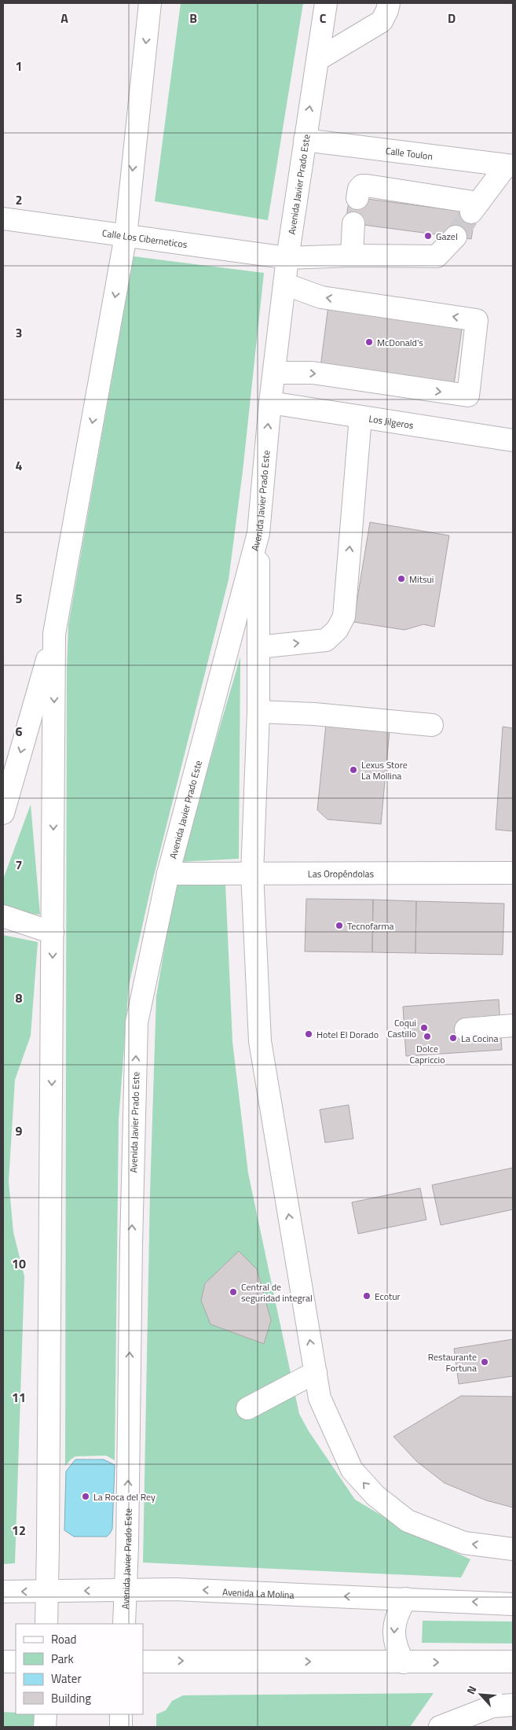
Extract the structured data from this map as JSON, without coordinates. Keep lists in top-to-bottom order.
{
  "streets": {
    "main road": [
      "Calle Toulon",
      "Avenida Javier Prado Este",
      "Calle Los Ciberneticos",
      "Los Jilgeros",
      "Las Oropéndolas",
      "Avenida La Molina"
    ]
  },
  "crossings": [
    ["Calle Toulon", "Avenida Javier Prado Este"],
    ["Avenida Javier Prado Este", "Calle Los Ciberneticos"],
    ["Avenida Javier Prado Este", "Los Jilgeros"],
    ["Avenida Javier Prado Este", "Las Oropéndolas"],
    ["Avenida Javier Prado Este", "Avenida La Molina"]
  ],
  "places": [
    "Gazel",
    "McDonald's",
    "Mitsui",
    "Lexus Store La Mollina",
    "Tecnofarma",
    "Coqui Castillo",
    "Hotel El Dorado",
    "Dolce Capriccio",
    "La Cocina",
    "Central de seguridad integral",
    "Ecotur",
    "Restaurante Fortuna",
    "La Roca del Rey"
  ],
  "legend": [
    "Road",
    "Park",
    "Water",
    "Building"
  ],
  "north": "top left",
  "grid": {
    "columns": [
      "A",
      "B",
      "C",
      "D"
    ],
    "rows": [
      "1",
      "2",
      "3",
      "4",
      "5",
      "6",
      "7",
      "8",
      "9",
      "10",
      "11",
      "12"
    ]
  }
}
